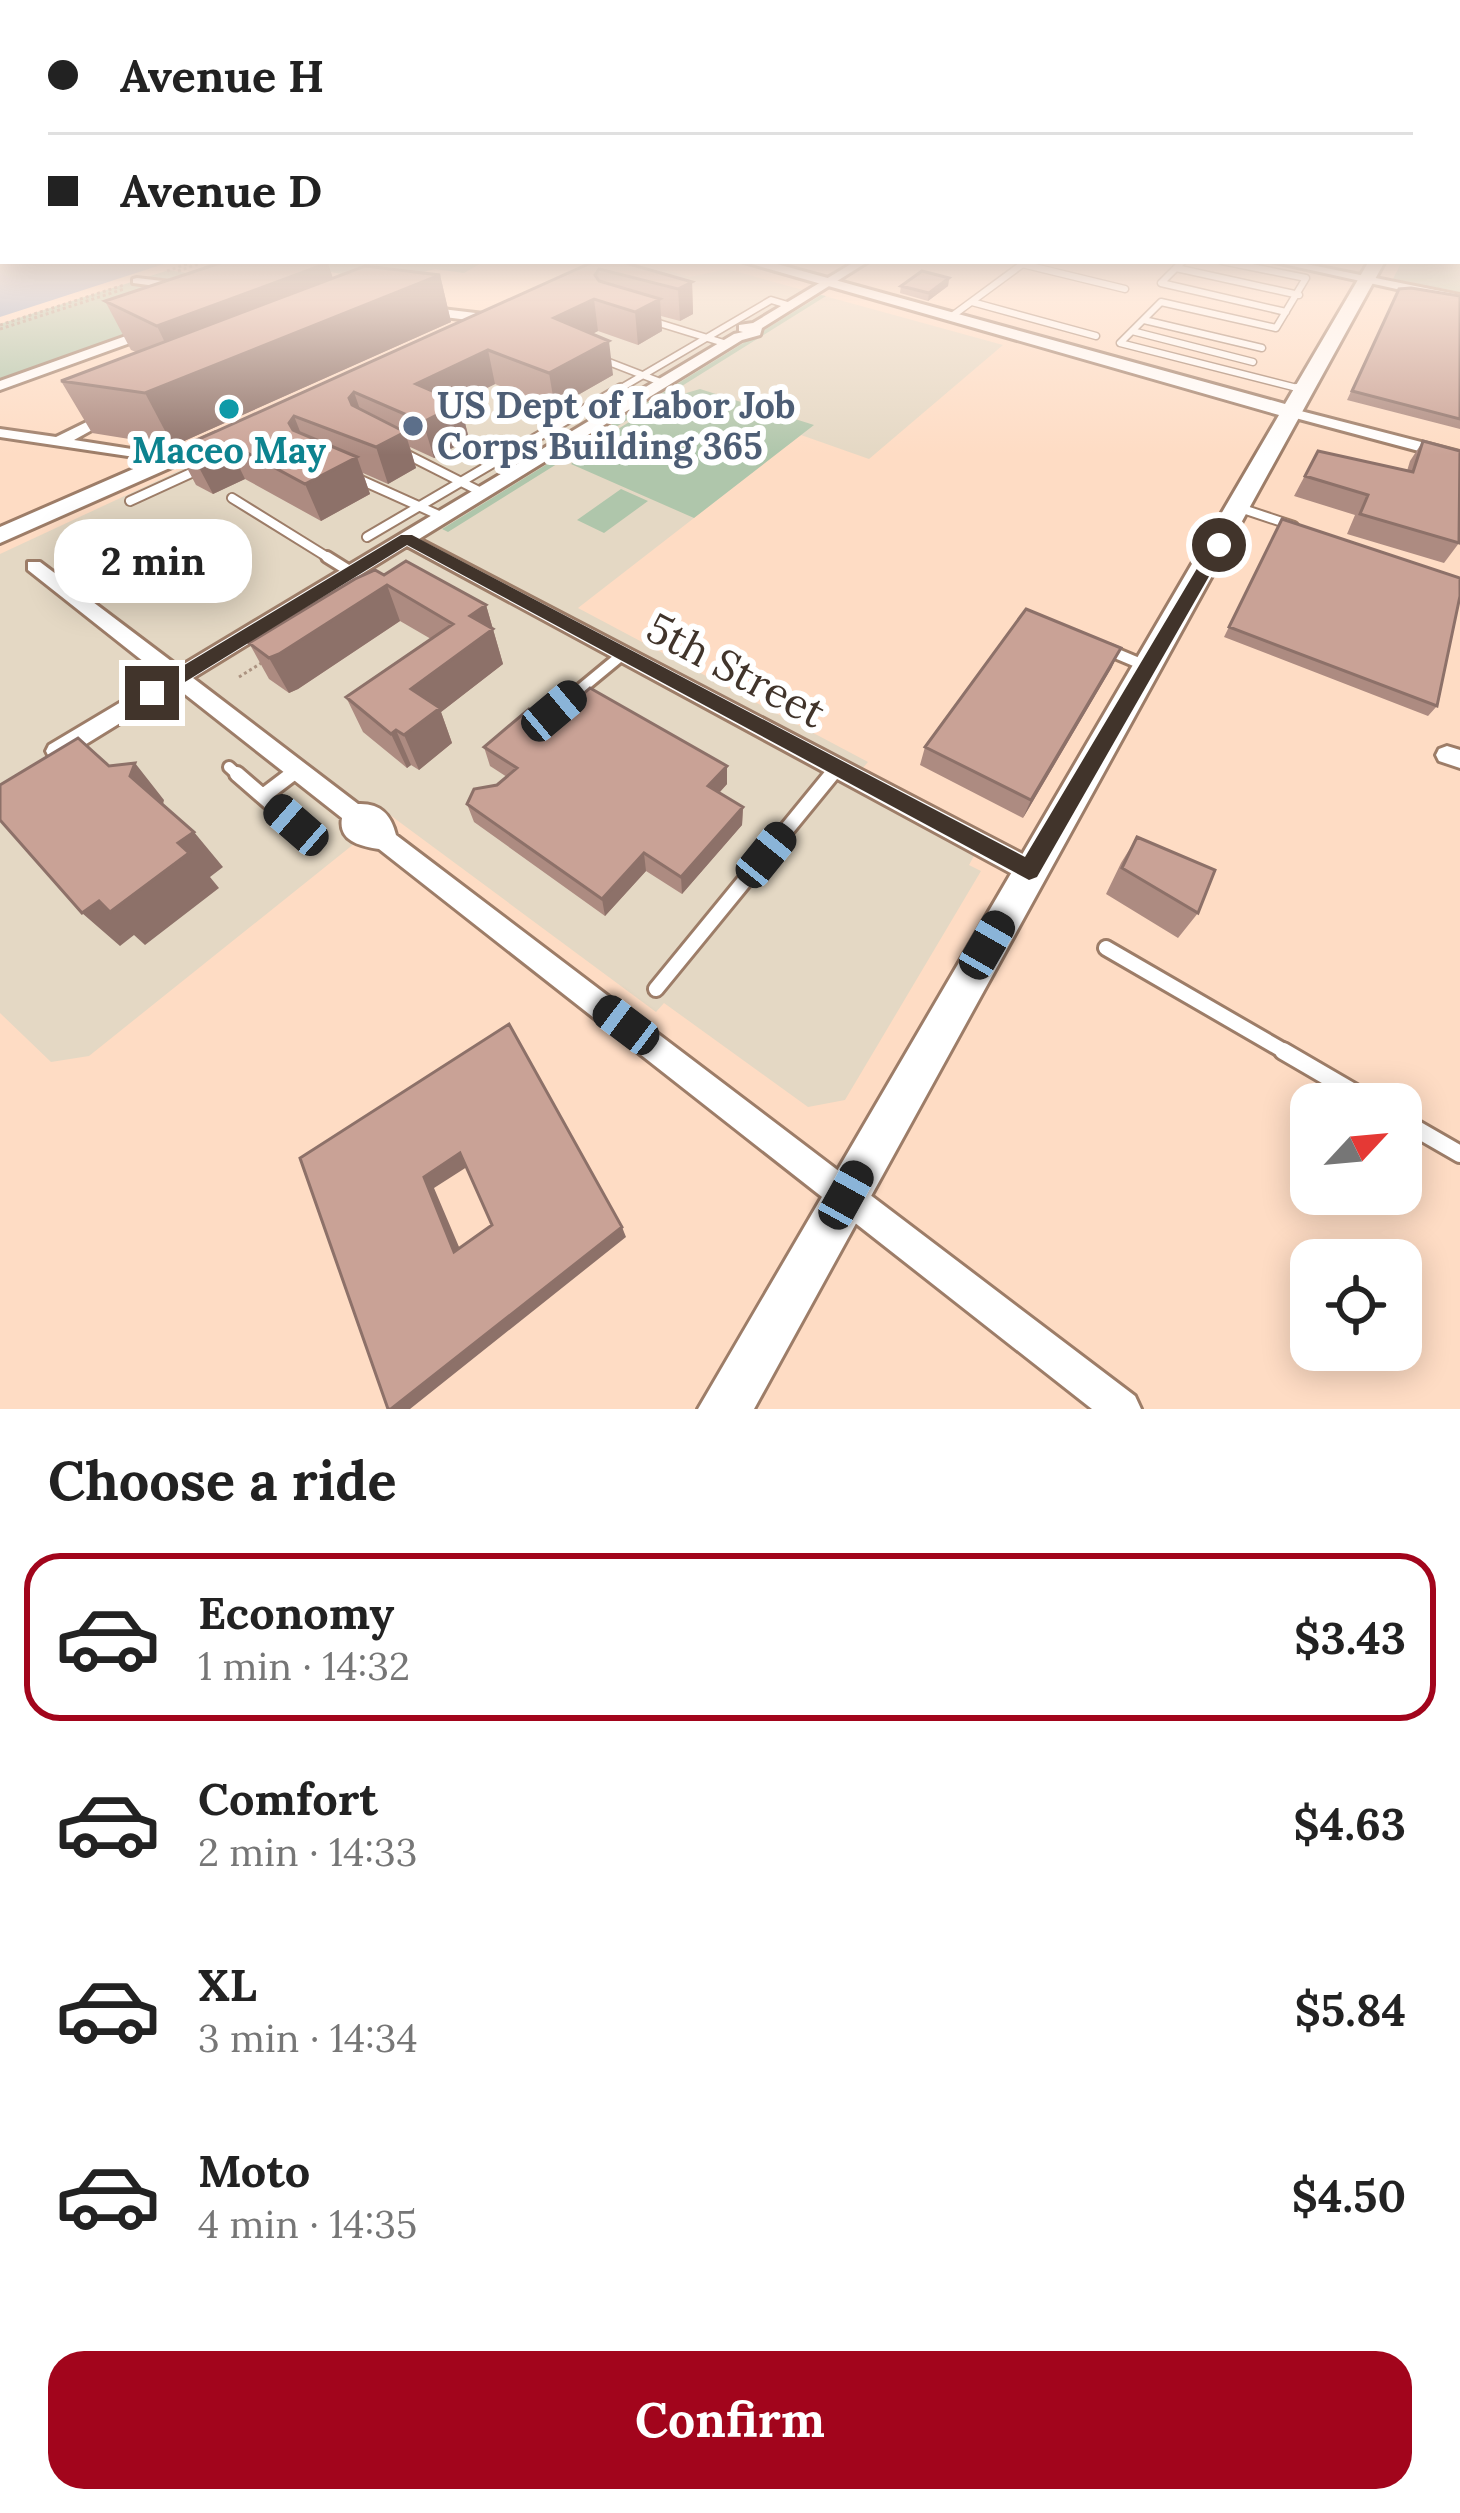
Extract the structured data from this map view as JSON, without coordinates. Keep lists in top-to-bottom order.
{
  "streets": {
    "street": ["5th Street"]
  },
  "places": ["Maceo May", "US Dept of Labor Job Corps Building 365"],
  "north": "top right",
  "page": {
    "banner": ["Avenue H", "Avenue D"],
    "bubble": "2 min",
    "heading": "Choose a ride",
    "list": [
      {
        "name": "Economy",
        "note": "1 min · 14:32",
        "value": "$3.43"
      },
      {
        "name": "Comfort",
        "note": "2 min · 14:33",
        "value": "$4.63"
      },
      {
        "name": "XL",
        "note": "3 min · 14:34",
        "value": "$5.84"
      },
      {
        "name": "Moto",
        "note": "4 min · 14:35",
        "value": "$4.50"
      }
    ],
    "buttons": "Confirm"
  }
}
